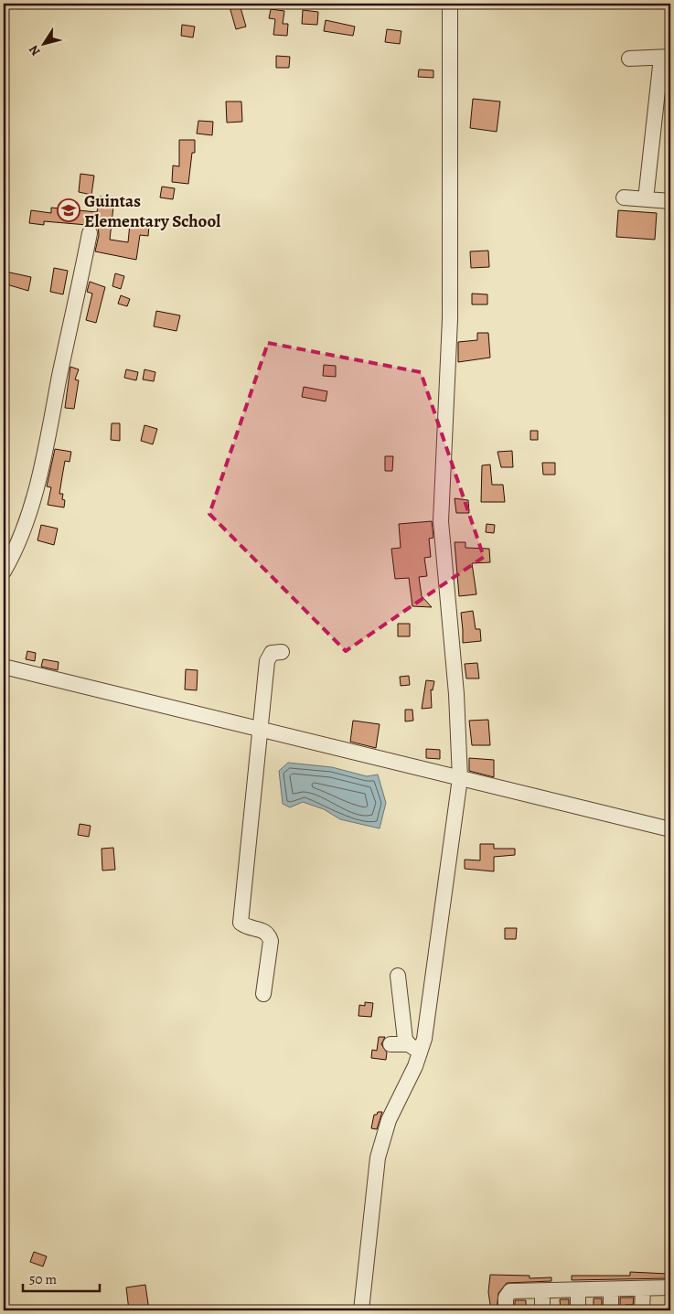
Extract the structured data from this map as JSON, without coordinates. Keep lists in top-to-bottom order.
{
  "places": {
    "school or university": ["Guintas Elementary School"]
  },
  "scale_bar": "50 m",
  "north": "bottom left"
}
